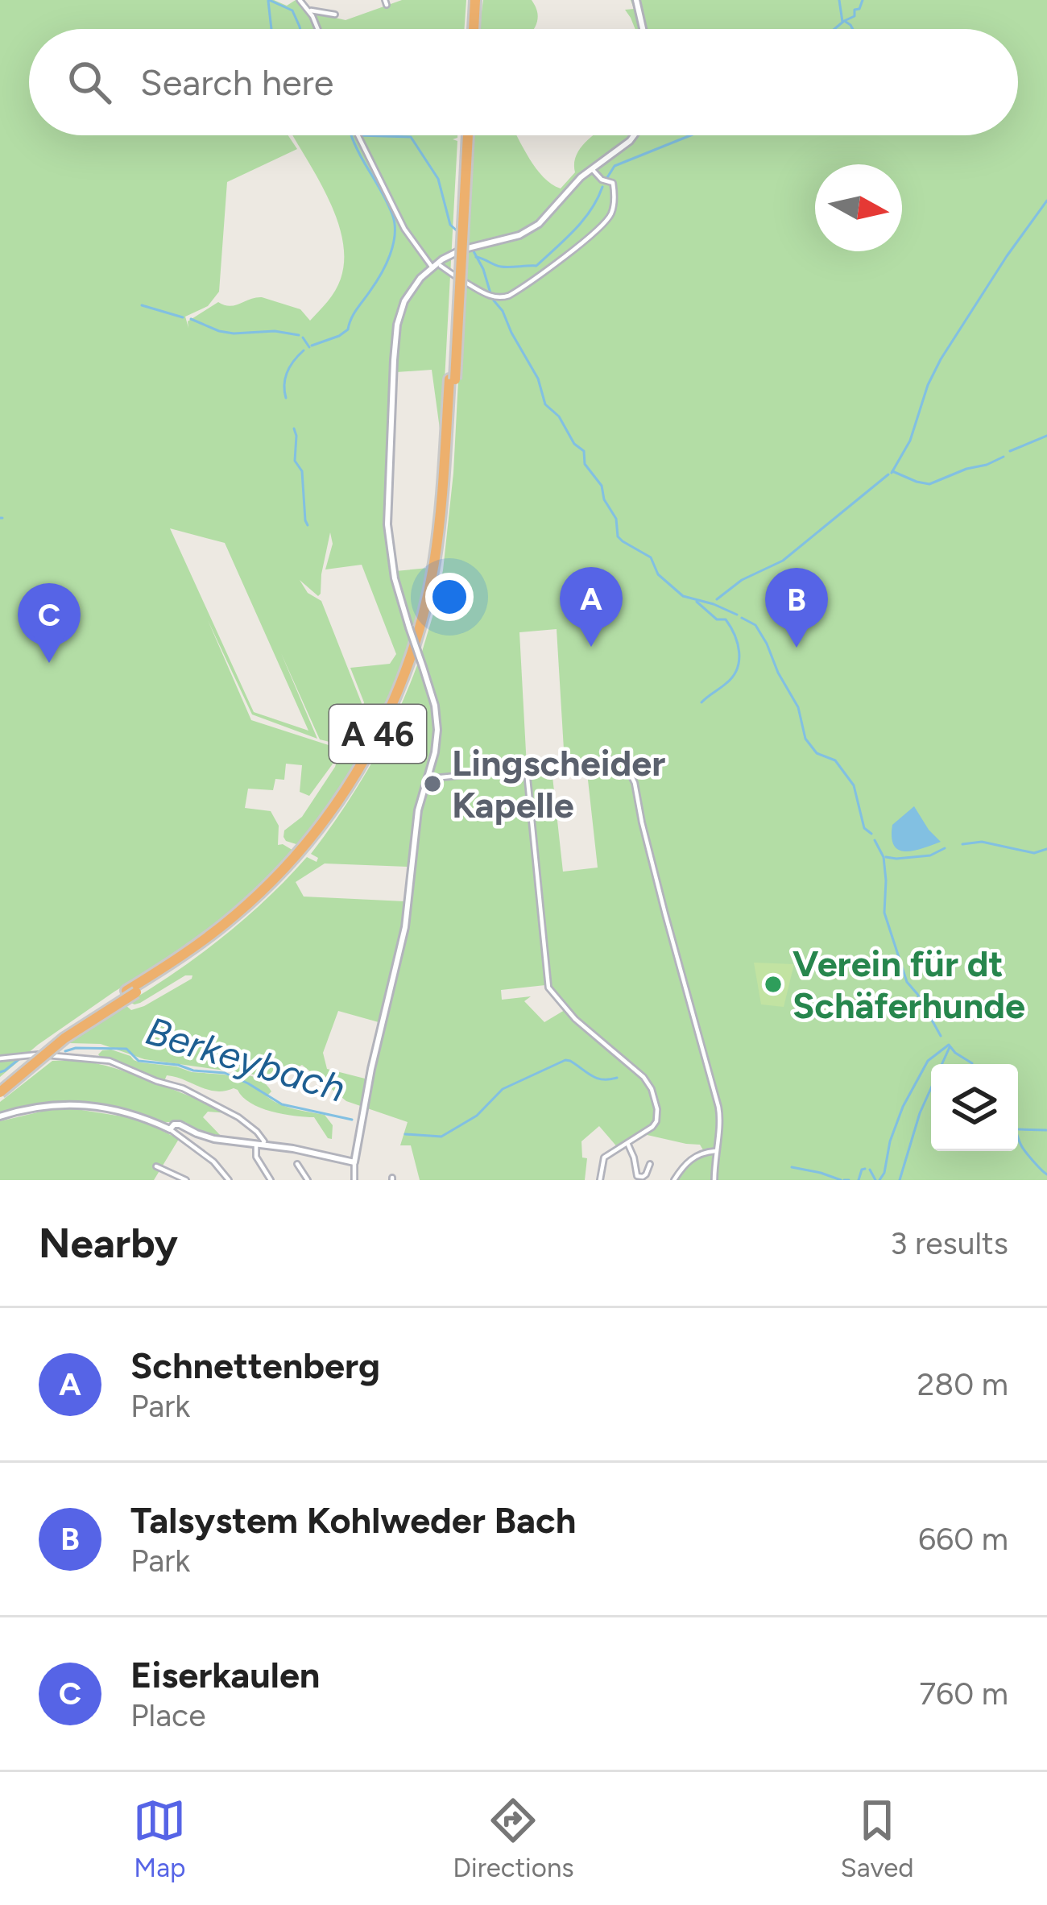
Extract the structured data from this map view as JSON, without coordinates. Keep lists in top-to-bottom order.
{
  "streets": {
    "highway": ["A 46"]
  },
  "water": ["Berkeybach"],
  "places": ["Lingscheider Kapelle", "Verein für dt Schäferhunde"],
  "north": "right",
  "page": {
    "search": "Search here",
    "pins": ["A", "B", "C"],
    "heading": ["Nearby", "3 results"],
    "list": [
      {
        "mark": "A",
        "name": "Schnettenberg",
        "note": "Park",
        "value": "280 m"
      },
      {
        "mark": "B",
        "name": "Talsystem Kohlweder Bach",
        "note": "Park",
        "value": "660 m"
      },
      {
        "mark": "C",
        "name": "Eiserkaulen",
        "note": "Place",
        "value": "760 m"
      }
    ],
    "nav": ["Map", "Directions", "Saved"]
  }
}
